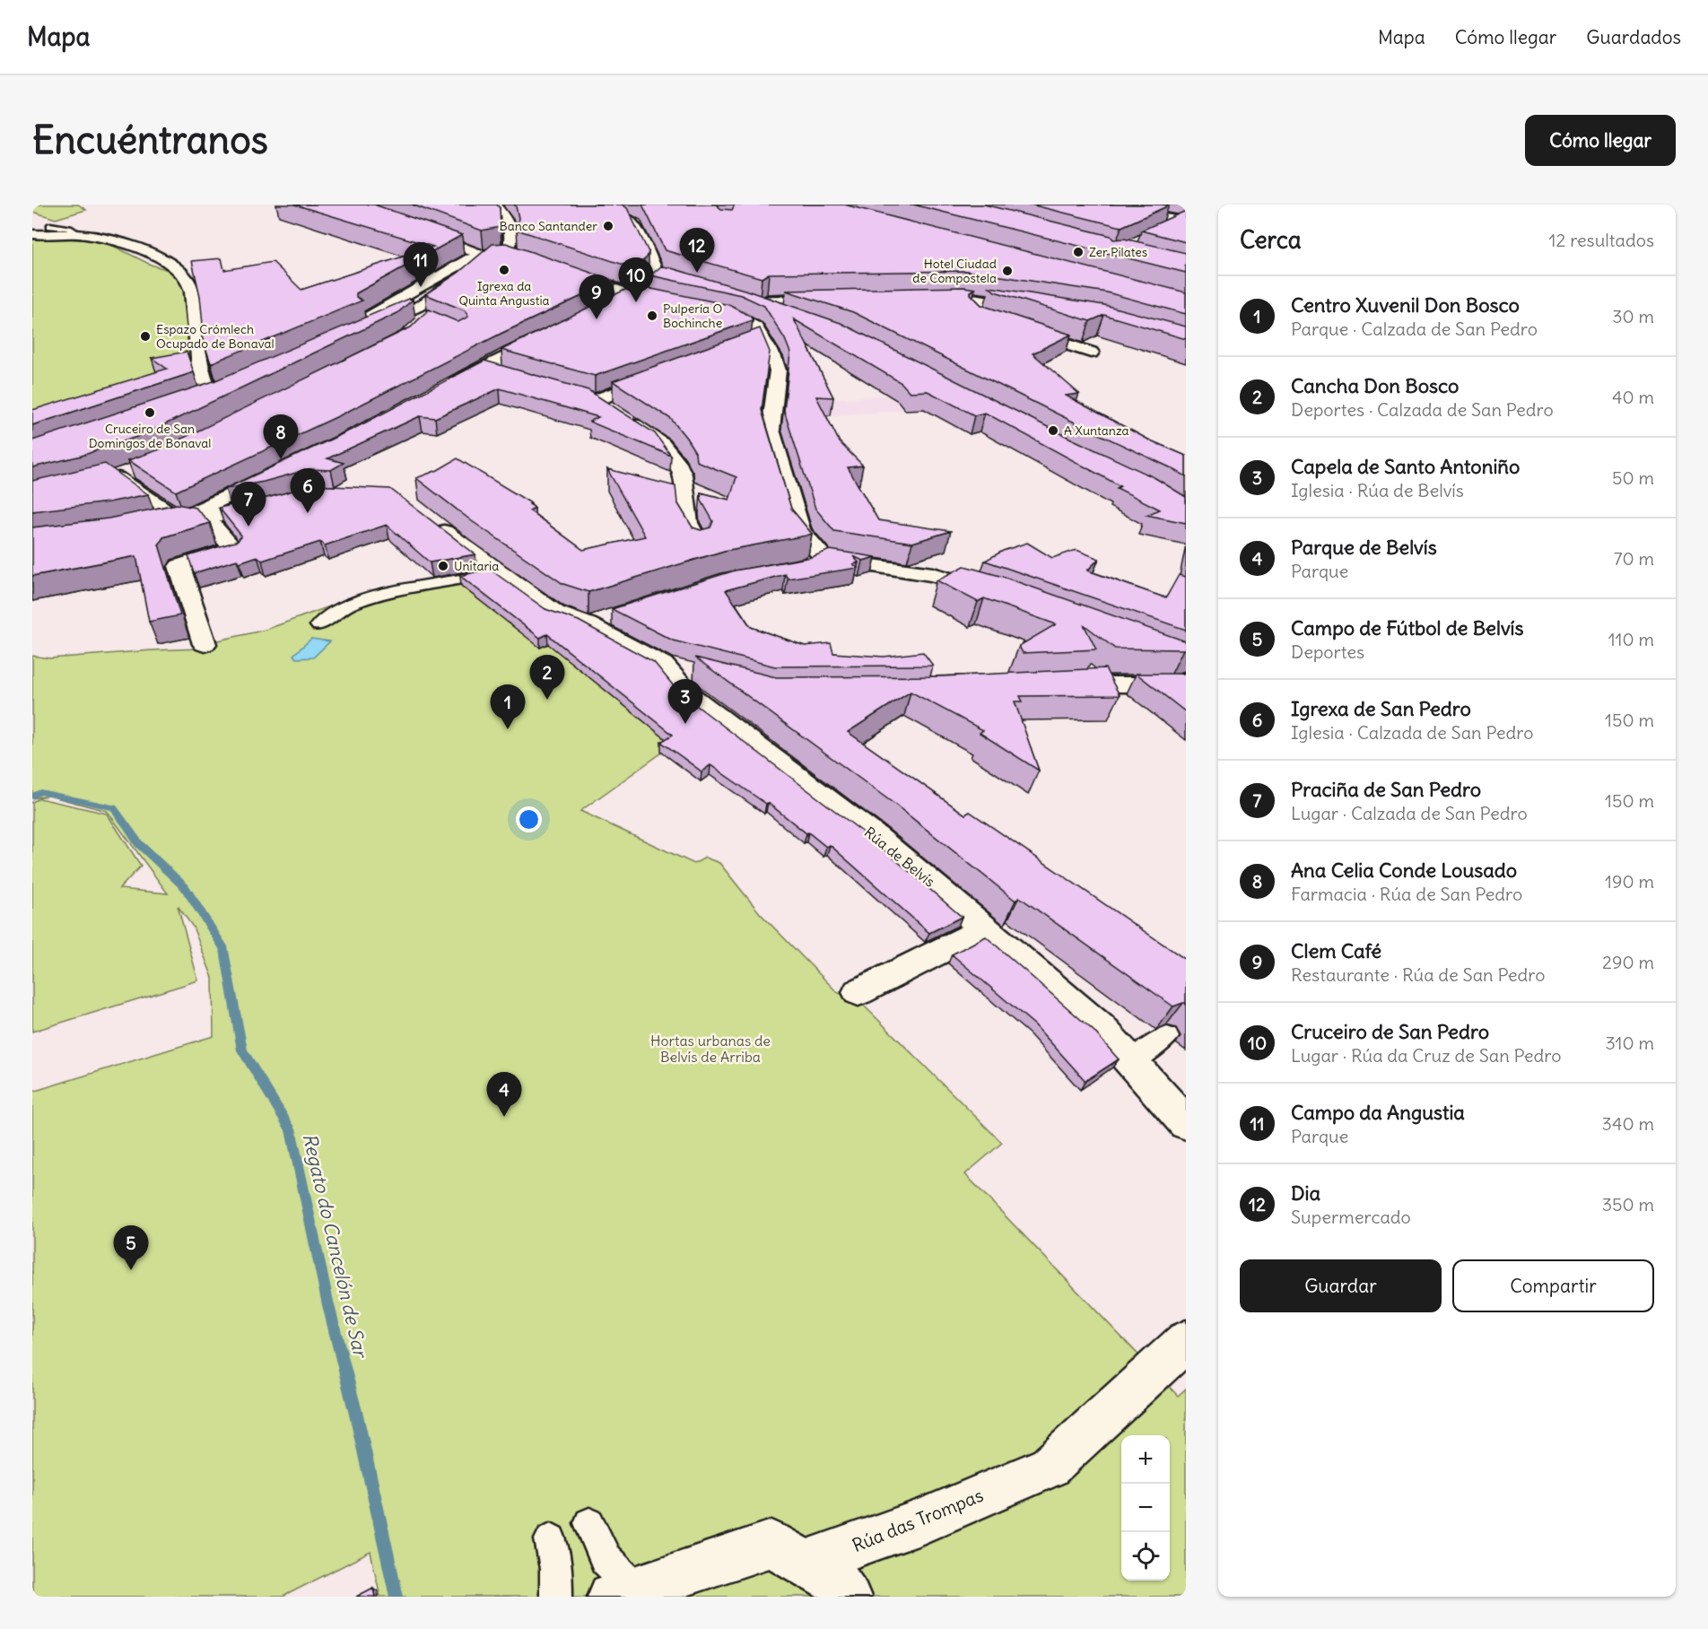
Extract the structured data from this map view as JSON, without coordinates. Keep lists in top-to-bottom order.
{
  "streets": {
    "street": ["Rúa de Belvís", "Rúa das Trompas"]
  },
  "water": ["Regato do Cancelón de Sar"],
  "parks": ["Hortas urbanas de Belvís de Arriba"],
  "places": [
    "Banco Santander",
    "Zer Pilates",
    "Igrexa da Quinta Angustia",
    "Hotel Ciudad de Compostela",
    "Pulpería O Bochinche",
    "Espazo Crómlech Ocupado de Bonaval",
    "Cruceiro de San Domingos de Bonaval",
    "A Xuntanza",
    "Unitaria"
  ],
  "page": {
    "header": "Mapa",
    "nav": ["Mapa", "Cómo llegar", "Guardados"],
    "buttons": [
      "Cómo llegar",
      ["Guardar", "Compartir"]
    ],
    "title": "Encuéntranos",
    "heading": ["Cerca", "12 resultados"],
    "pins": [
      "12",
      "11",
      "10",
      "9",
      "8",
      "6",
      "7",
      "2",
      "3",
      "1",
      "4",
      "5"
    ],
    "list": [
      {
        "mark": "1",
        "name": "Centro Xuvenil Don Bosco",
        "note": "Parque · Calzada de San Pedro",
        "value": "30 m"
      },
      {
        "mark": "2",
        "name": "Cancha Don Bosco",
        "note": "Deportes · Calzada de San Pedro",
        "value": "40 m"
      },
      {
        "mark": "3",
        "name": "Capela de Santo Antoniño",
        "note": "Iglesia · Rúa de Belvís",
        "value": "50 m"
      },
      {
        "mark": "4",
        "name": "Parque de Belvís",
        "note": "Parque",
        "value": "70 m"
      },
      {
        "mark": "5",
        "name": "Campo de Fútbol de Belvís",
        "note": "Deportes",
        "value": "110 m"
      },
      {
        "mark": "6",
        "name": "Igrexa de San Pedro",
        "note": "Iglesia · Calzada de San Pedro",
        "value": "150 m"
      },
      {
        "mark": "7",
        "name": "Praciña de San Pedro",
        "note": "Lugar · Calzada de San Pedro",
        "value": "150 m"
      },
      {
        "mark": "8",
        "name": "Ana Celia Conde Lousado",
        "note": "Farmacia · Rúa de San Pedro",
        "value": "190 m"
      },
      {
        "mark": "9",
        "name": "Clem Café",
        "note": "Restaurante · Rúa de San Pedro",
        "value": "290 m"
      },
      {
        "mark": "10",
        "name": "Cruceiro de San Pedro",
        "note": "Lugar · Rúa da Cruz de San Pedro",
        "value": "310 m"
      },
      {
        "mark": "11",
        "name": "Campo da Angustia",
        "note": "Parque",
        "value": "340 m"
      },
      {
        "mark": "12",
        "name": "Dia",
        "note": "Supermercado",
        "value": "350 m"
      }
    ],
    "map_buttons": ["+", "−"]
  }
}
